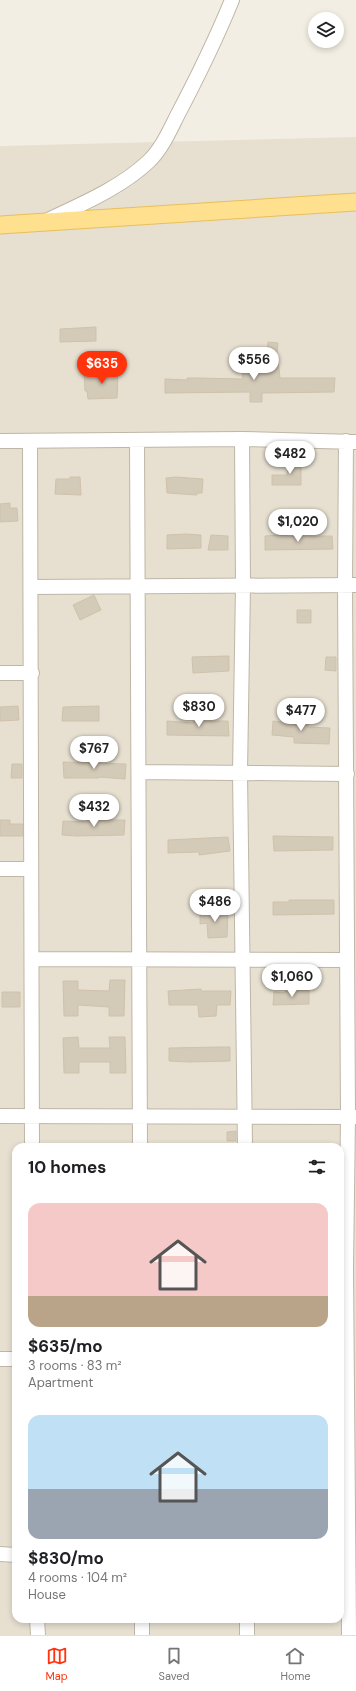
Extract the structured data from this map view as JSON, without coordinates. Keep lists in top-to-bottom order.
{
  "page": {
    "price": [
      "$556",
      "$635",
      "$482",
      "$1,020",
      "$830",
      "$477",
      "$767",
      "$432",
      "$486",
      "$1,060"
    ],
    "heading": "10 homes",
    "list": [
      {
        "name": "$635/mo",
        "note": "3 rooms · 83 m² · Apartment"
      },
      {
        "name": "$830/mo",
        "note": "4 rooms · 104 m² · House"
      }
    ],
    "tabs": ["Map", "Saved", "Home"]
  }
}
